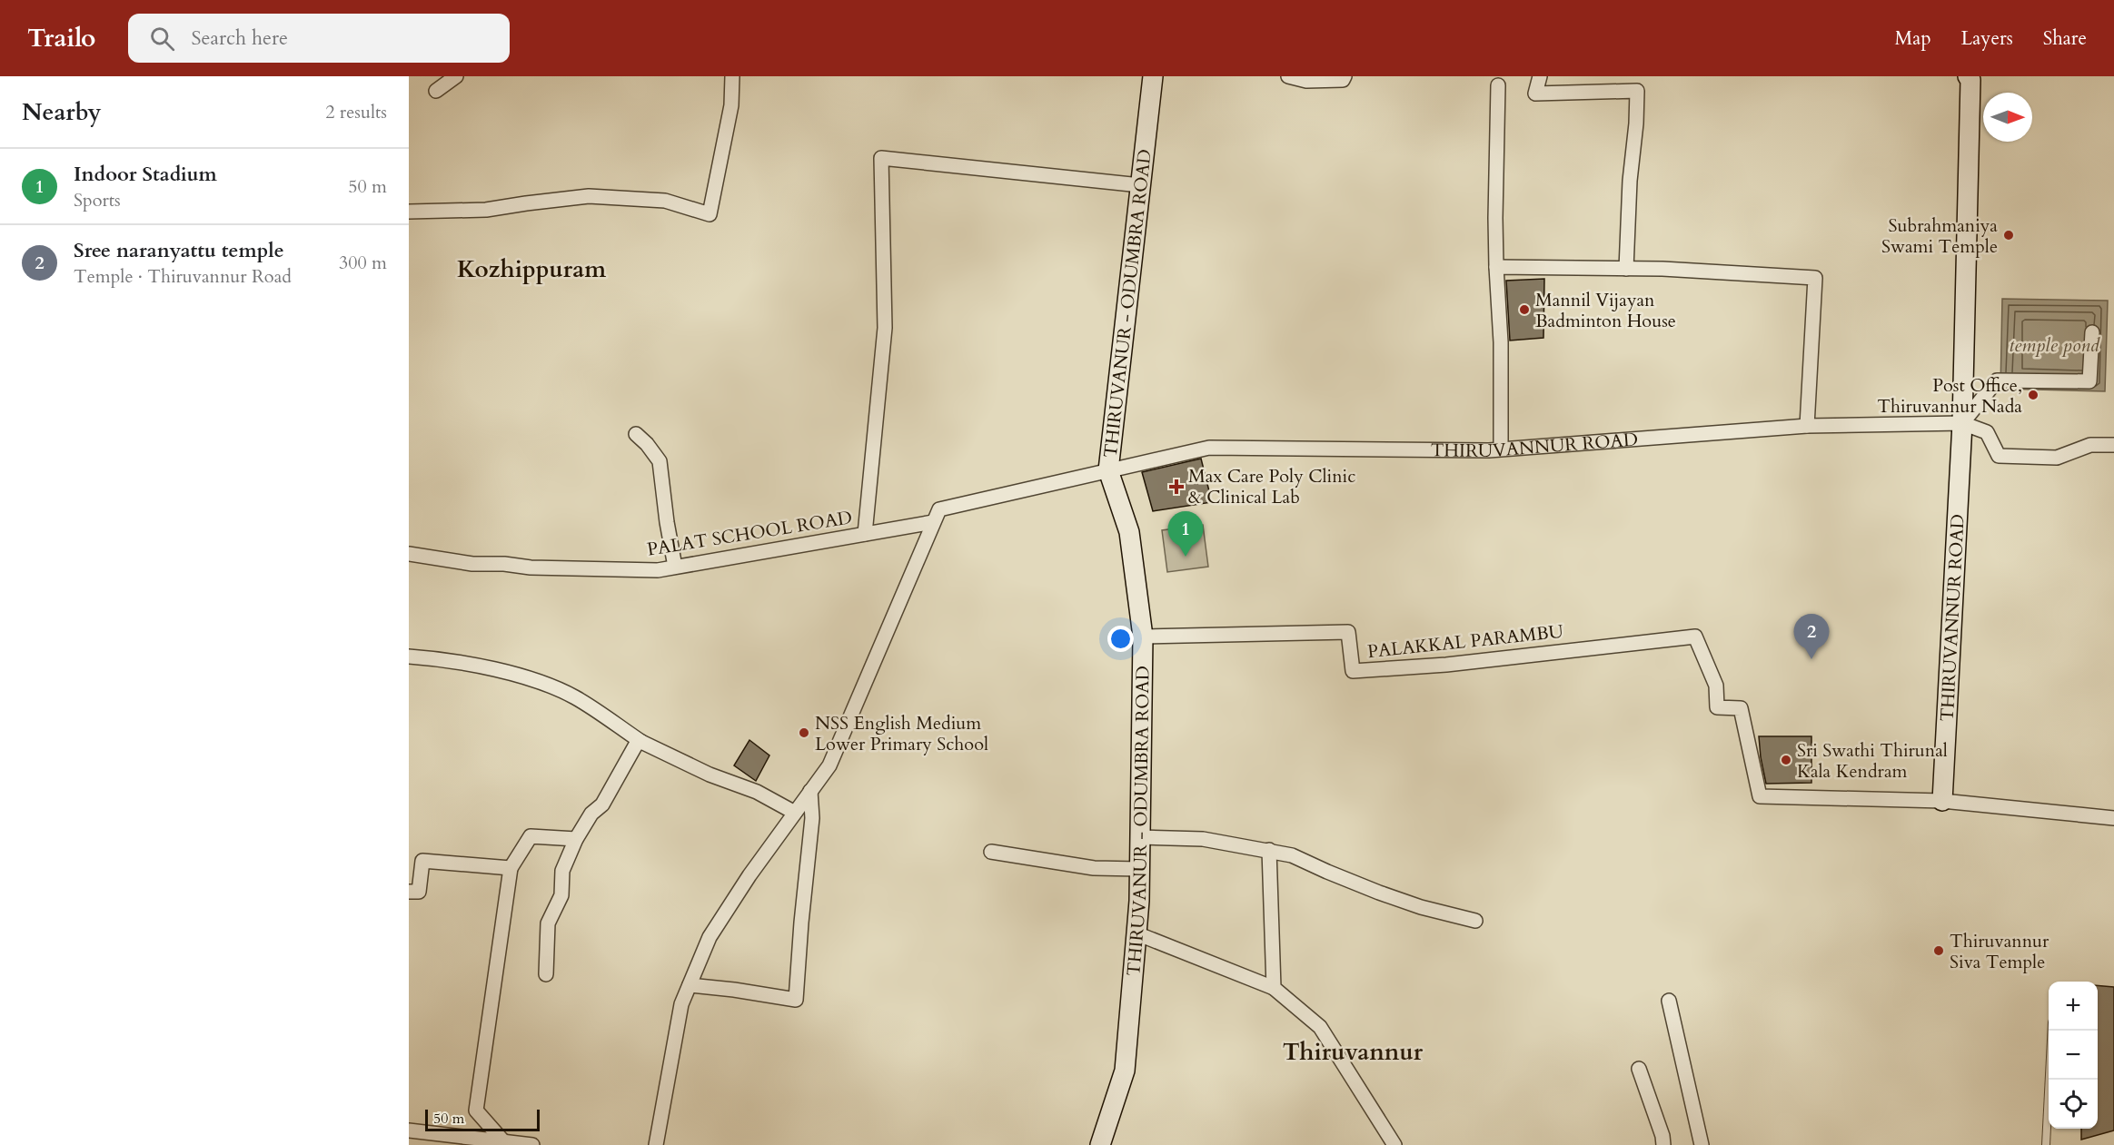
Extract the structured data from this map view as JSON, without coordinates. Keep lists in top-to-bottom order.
{
  "streets": {
    "main road": ["THIRUVANUR - ODUMBRA ROAD", "THIRUVANNUR ROAD"],
    "street": ["PALAT SCHOOL ROAD", "PALAKKAL PARAMBU"]
  },
  "crossings": [
    ["THIRUVANUR - ODUMBRA ROAD", "THIRUVANNUR ROAD"],
    ["THIRUVANUR - ODUMBRA ROAD", "PALAKKAL PARAMBU"],
    ["THIRUVANNUR ROAD", "PALAT SCHOOL ROAD"],
    ["THIRUVANNUR ROAD", "PALAKKAL PARAMBU"]
  ],
  "districts": ["Kozhippuram", "Thiruvannur"],
  "water": ["temple pond"],
  "places": {
    "other": [
      "Subrahmaniya Swami Temple",
      "Mannil Vijayan Badminton House",
      "Post Office, Thiruvannur Nada",
      "NSS English Medium Lower Primary School",
      "Sri Swathi Thirunal Kala Kendram",
      "Thiruvannur Siva Temple"
    ],
    "health": ["Max Care Poly Clinic & Clinical Lab"]
  },
  "scale_bar": "50 m",
  "north": "right",
  "page": {
    "header": "Trailo",
    "search": "Search here",
    "nav": ["Map", "Layers", "Share"],
    "heading": ["Nearby", "2 results"],
    "list": [
      {
        "mark": "1",
        "name": "Indoor Stadium",
        "note": "Sports",
        "value": "50 m"
      },
      {
        "mark": "2",
        "name": "Sree naranyattu temple",
        "note": "Temple · Thiruvannur Road",
        "value": "300 m"
      }
    ],
    "pins": ["1", "2"],
    "map_buttons": ["+", "−"],
    "scale": "50 m"
  }
}
